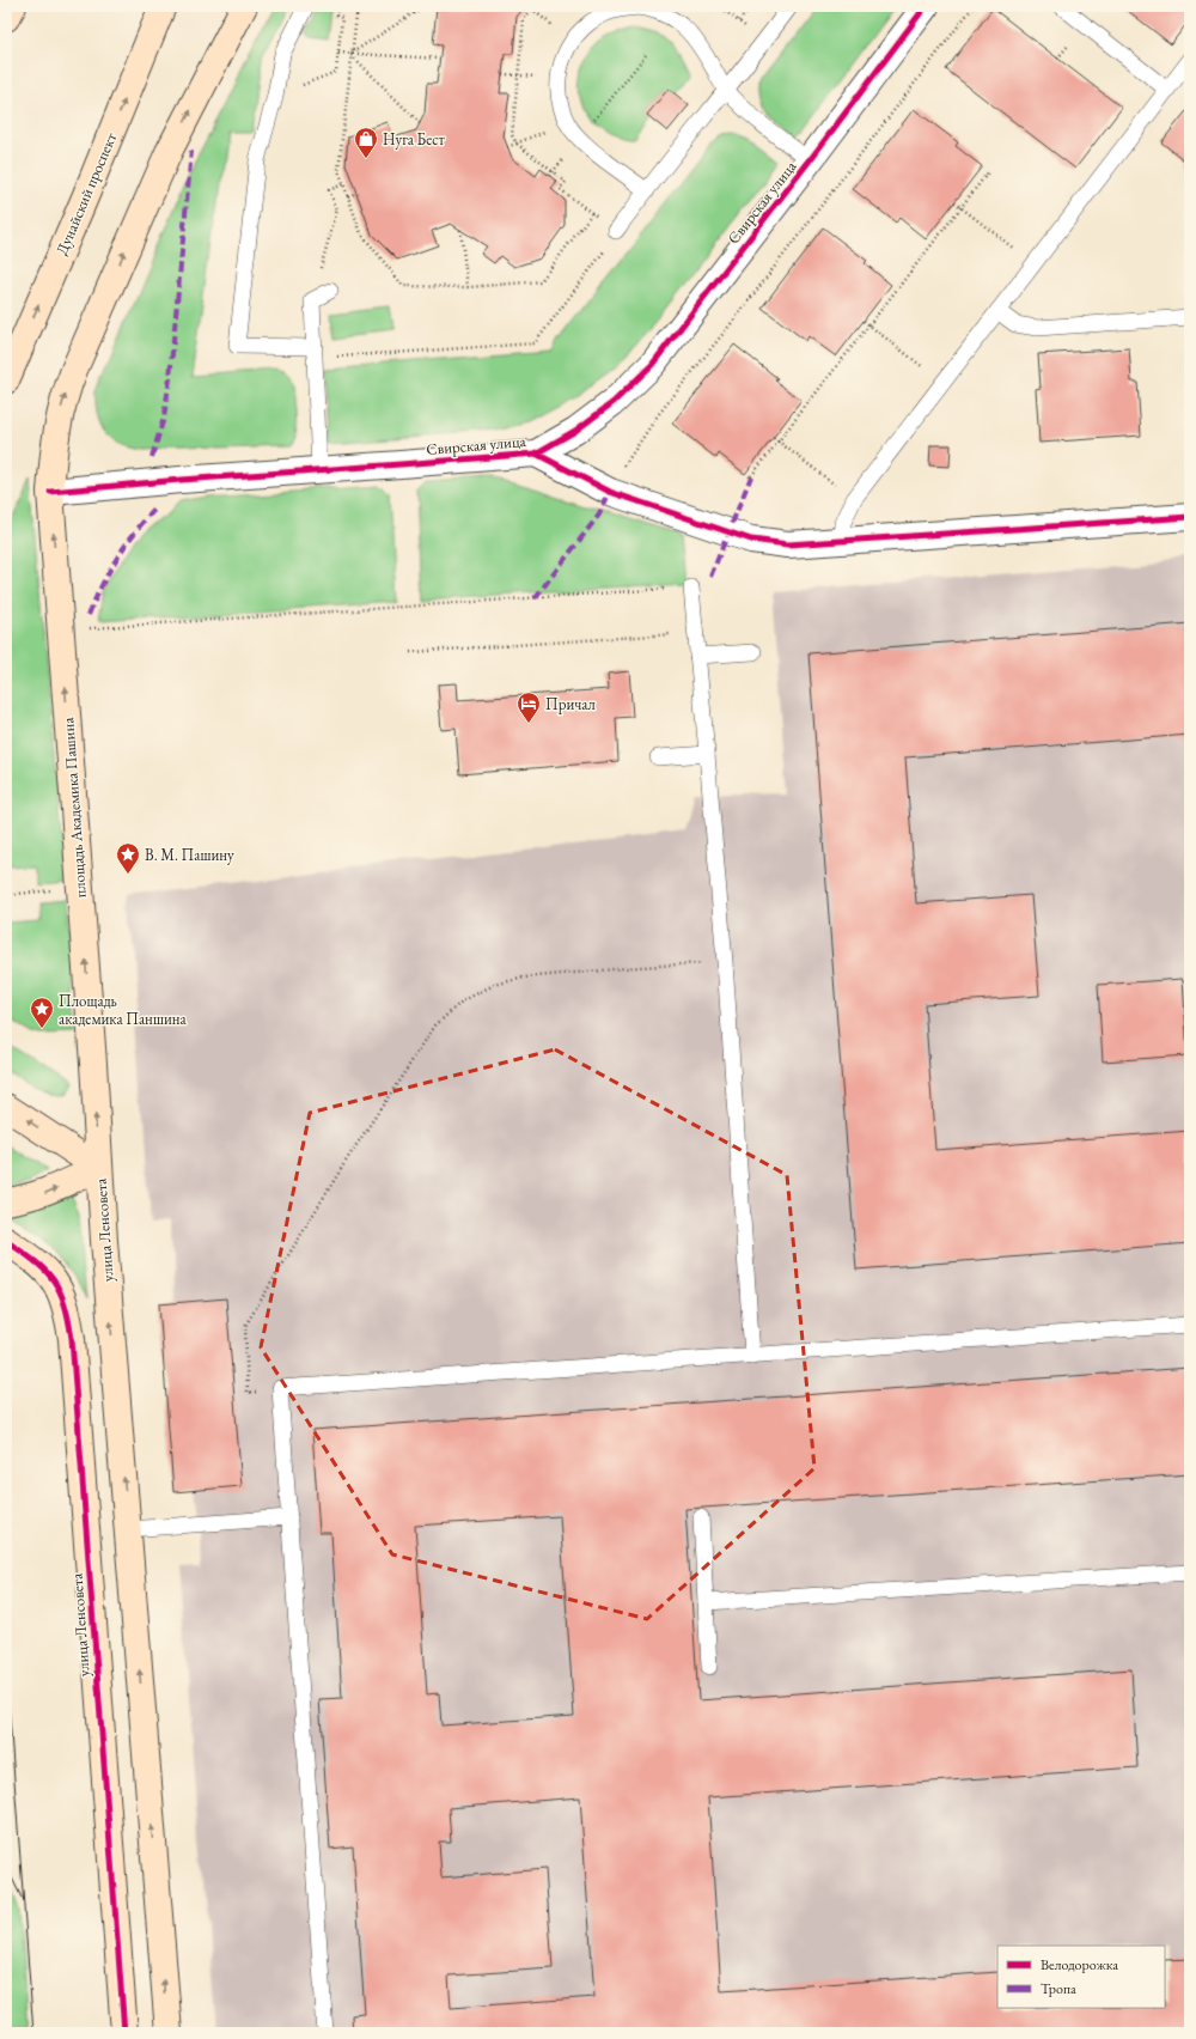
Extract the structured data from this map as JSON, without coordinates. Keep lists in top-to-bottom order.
{
  "streets": {
    "main road": ["Дунайский проспект", "площадь Академика Пашина", "улица Ленсовета"],
    "street": ["Свирская улица"]
  },
  "crossings": [
    ["Свирская улица", "площадь Академика Пашина"],
    ["площадь Академика Пашина", "улица Ленсовета"]
  ],
  "one_way": ["Дунайский проспект", "площадь Академика Пашина"],
  "places": {
    "shop": ["Нуга Бест"],
    "hotel": ["Причал"],
    "place": ["В. М. Пашину", "Площадь академика Паншина"]
  },
  "legend": ["Велодорожка", "Тропа"]
}
